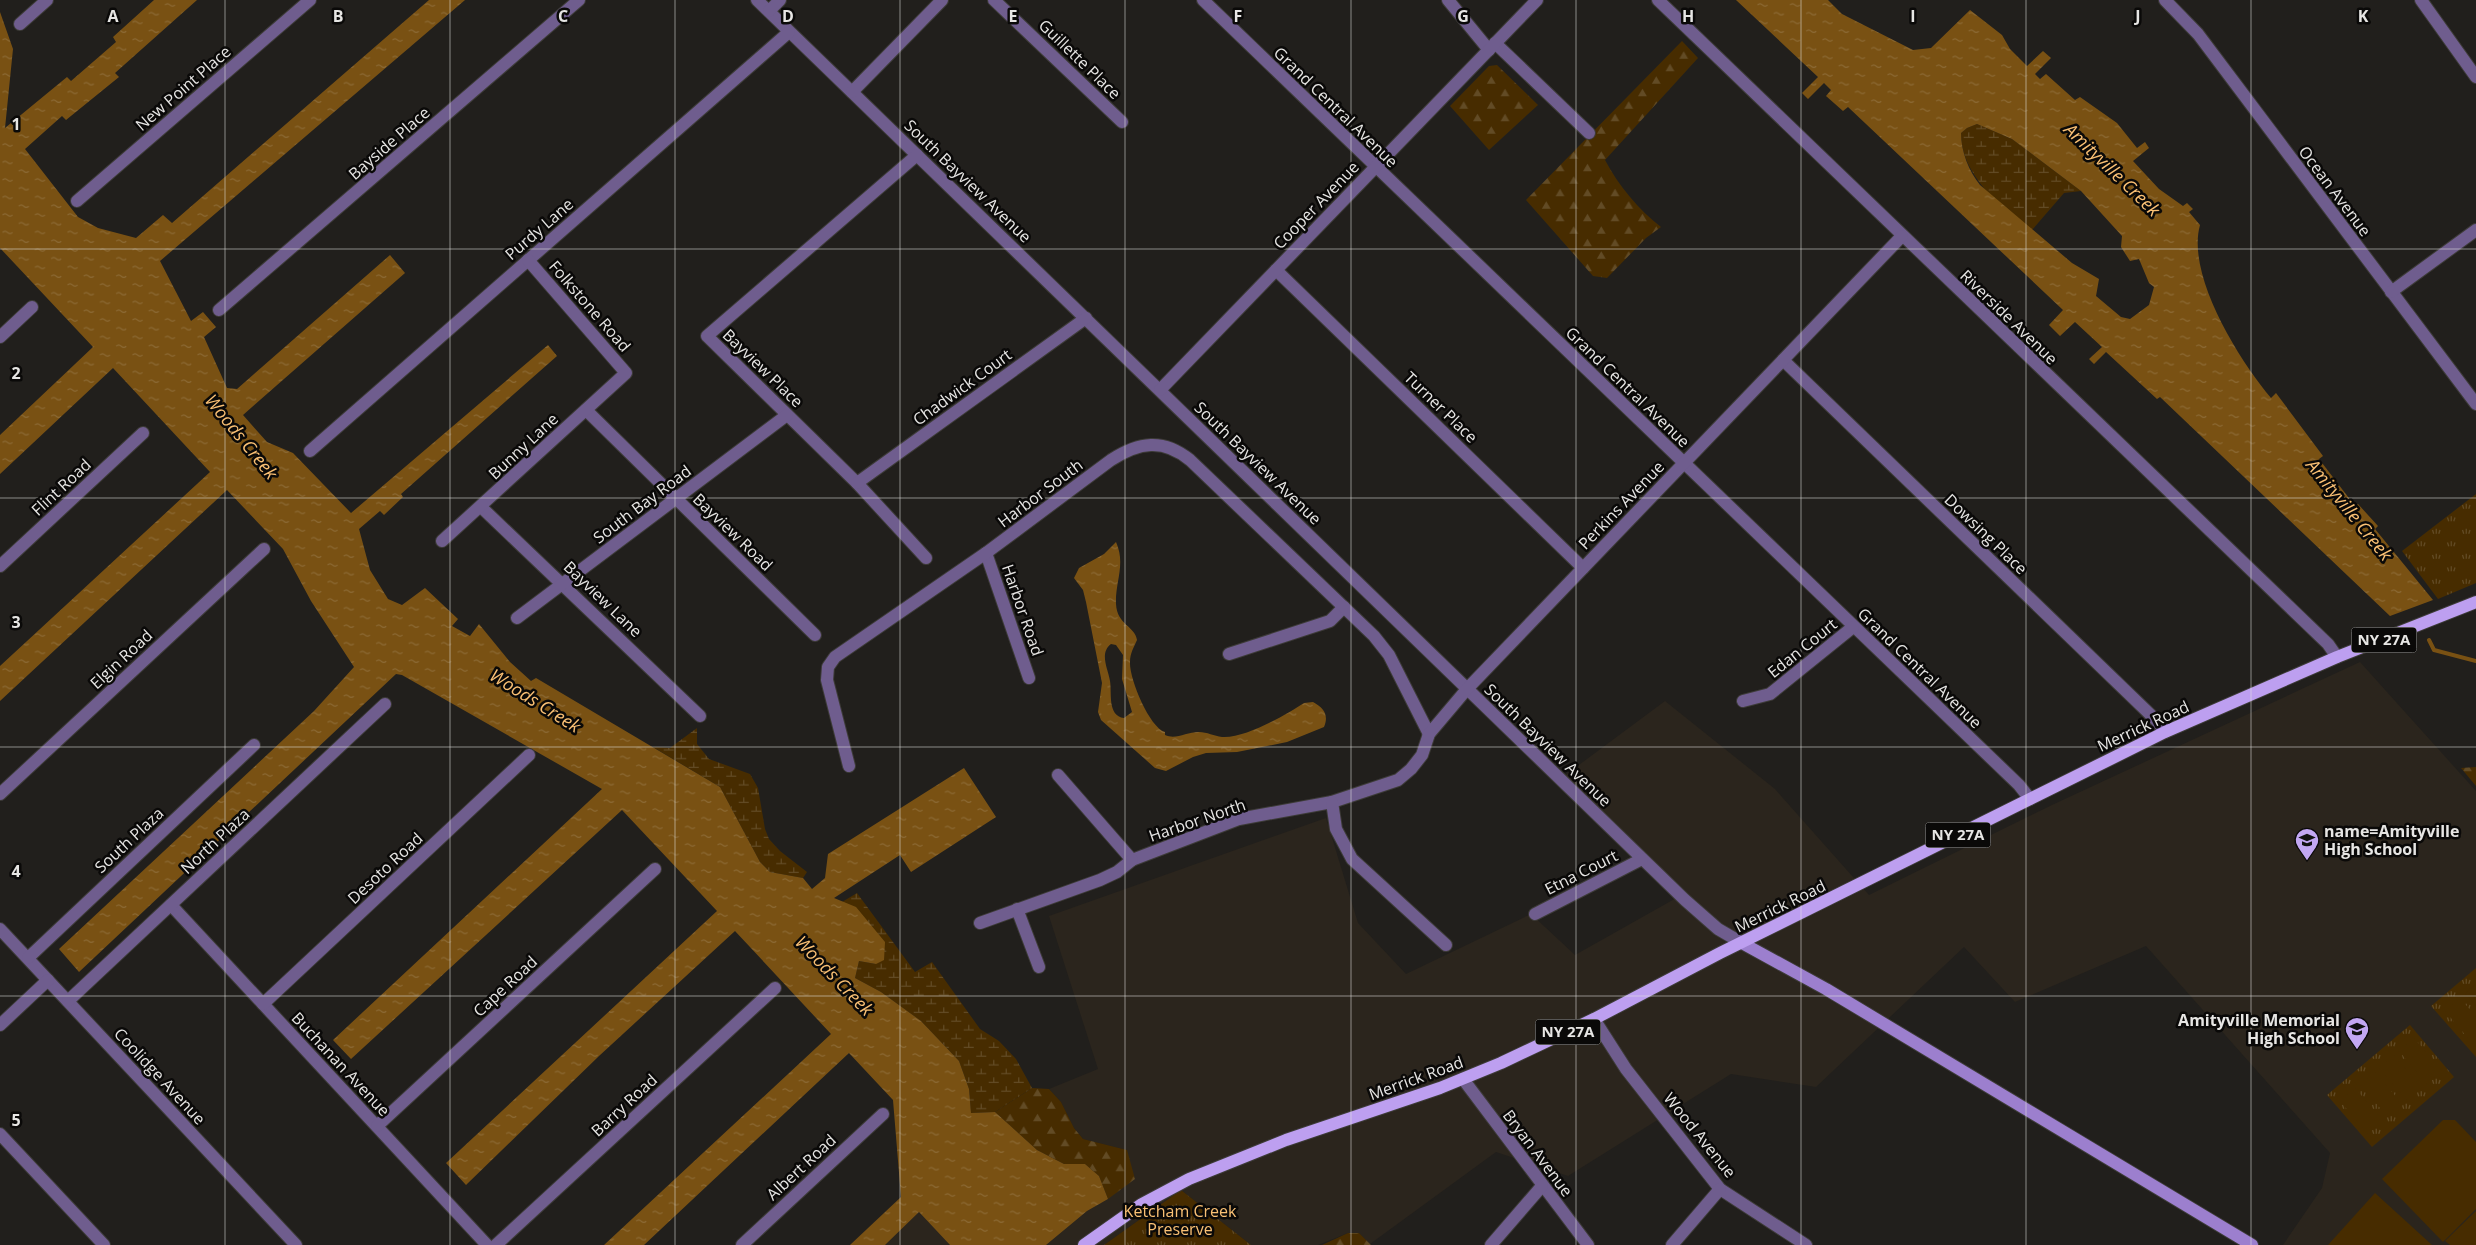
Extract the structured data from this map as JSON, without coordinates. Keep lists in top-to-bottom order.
{
  "streets": {
    "main road": ["NY 27A", "Merrick Road"],
    "street": [
      "Guillette Place",
      "New Point Place",
      "Grand Central Avenue",
      "Bayside Place",
      "South Bayview Avenue",
      "Ocean Avenue",
      "Cooper Avenue",
      "Purdy Lane",
      "Folkstone Road",
      "Riverside Avenue",
      "Bayview Place",
      "Chadwick Court",
      "Turner Place",
      "Bunny Lane",
      "Flint Road",
      "Harbor South",
      "South Bay Road",
      "Perkins Avenue",
      "Bayview Road",
      "Dowsing Place",
      "Bayview Lane",
      "Harbor Road",
      "Edan Court",
      "Elgin Road",
      "Harbor North",
      "South Plaza",
      "North Plaza",
      "Desoto Road",
      "Etna Court",
      "Cape Road",
      "Buchanan Avenue",
      "Coolidge Avenue",
      "Barry Road",
      "Wood Avenue",
      "Bryan Avenue",
      "Albert Road"
    ]
  },
  "crossings": [
    ["Grand Central Avenue", "Cooper Avenue"],
    ["Grand Central Avenue", "Perkins Avenue"],
    ["Grand Central Avenue", "Edan Court"],
    ["Grand Central Avenue", "Merrick Road"],
    ["South Bayview Avenue", "Cooper Avenue"],
    ["South Bayview Avenue", "Purdy Lane"],
    ["South Bayview Avenue", "Bayview Place"],
    ["South Bayview Avenue", "Chadwick Court"],
    ["South Bayview Avenue", "Perkins Avenue"],
    ["South Bayview Avenue", "Merrick Road"],
    ["South Bayview Avenue", "Harbor North"],
    ["South Bayview Avenue", "Etna Court"],
    ["Cooper Avenue", "Turner Place"],
    ["Purdy Lane", "Folkstone Road"],
    ["Folkstone Road", "Bunny Lane"],
    ["Riverside Avenue", "Perkins Avenue"],
    ["Riverside Avenue", "Merrick Road"],
    ["Bayview Place", "Chadwick Court"],
    ["Bayview Place", "South Bay Road"],
    ["Turner Place", "Perkins Avenue"],
    ["Bunny Lane", "Bayview Road"],
    ["Bunny Lane", "Bayview Lane"],
    ["Harbor South", "Harbor Road"],
    ["Harbor South", "Harbor North"],
    ["South Bay Road", "Bayview Road"],
    ["South Bay Road", "Bayview Lane"],
    ["Perkins Avenue", "Dowsing Place"],
    ["Perkins Avenue", "Harbor North"],
    ["Dowsing Place", "Merrick Road"],
    ["Merrick Road", "Wood Avenue"],
    ["Merrick Road", "Bryan Avenue"],
    ["South Plaza", "Coolidge Avenue"],
    ["North Plaza", "Buchanan Avenue"],
    ["North Plaza", "Coolidge Avenue"],
    ["Desoto Road", "Buchanan Avenue"],
    ["Cape Road", "Buchanan Avenue"]
  ],
  "water": ["Amityville Creek", "Woods Creek"],
  "parks": ["Ketcham Creek Preserve"],
  "places": {
    "school or university": ["name=Amityville High School", "Amityville Memorial High School"]
  },
  "grid": {
    "columns": [
      "A",
      "B",
      "C",
      "D",
      "E",
      "F",
      "G",
      "H",
      "I",
      "J",
      "K"
    ],
    "rows": [
      "1",
      "2",
      "3",
      "4",
      "5"
    ]
  }
}
